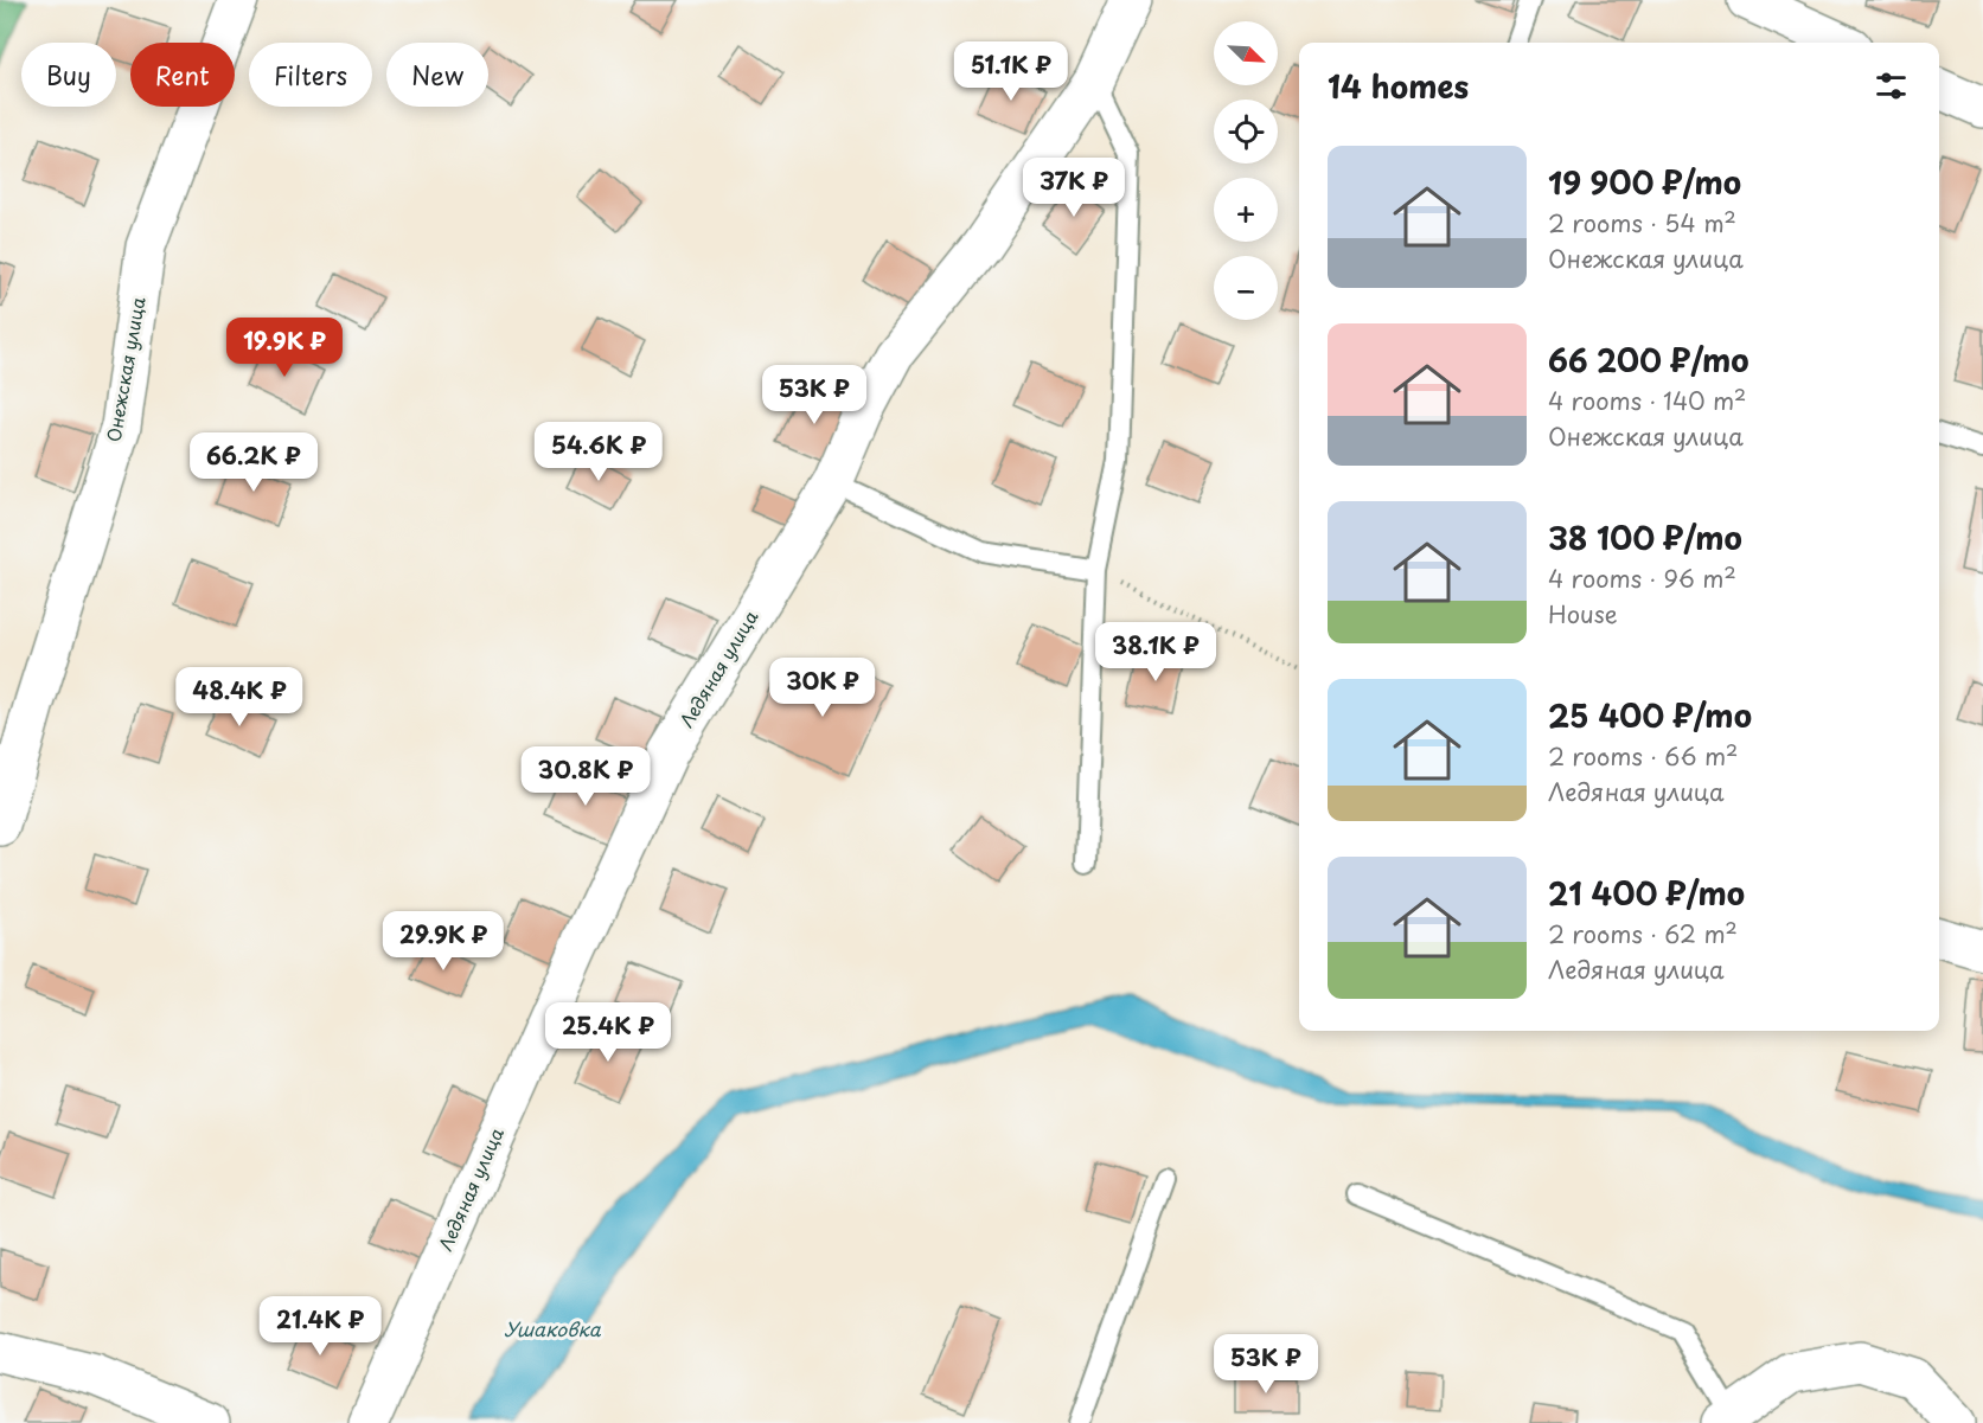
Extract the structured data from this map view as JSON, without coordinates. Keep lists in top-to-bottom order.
{
  "streets": {
    "street": ["Онежская улица", "Ледяная улица"]
  },
  "water": ["Ушаковка"],
  "north": "bottom right",
  "page": {
    "map_buttons": ["+", "−"],
    "price": [
      "51.1K ₽",
      "37K ₽",
      "19.9K ₽",
      "53K ₽",
      "54.6K ₽",
      "66.2K ₽",
      "38.1K ₽",
      "30K ₽",
      "48.4K ₽",
      "30.8K ₽",
      "29.9K ₽",
      "25.4K ₽",
      "21.4K ₽",
      "53K ₽"
    ],
    "chip": [
      "Buy",
      "Rent",
      "Filters",
      "New"
    ],
    "heading": "14 homes",
    "list": [
      {
        "name": "19 900 ₽/mo",
        "note": "2 rooms · 54 m² · Онежская улица"
      },
      {
        "name": "66 200 ₽/mo",
        "note": "4 rooms · 140 m² · Онежская улица"
      },
      {
        "name": "38 100 ₽/mo",
        "note": "4 rooms · 96 m² · House"
      },
      {
        "name": "25 400 ₽/mo",
        "note": "2 rooms · 66 m² · Ледяная улица"
      },
      {
        "name": "21 400 ₽/mo",
        "note": "2 rooms · 62 m² · Ледяная улица"
      }
    ]
  }
}
